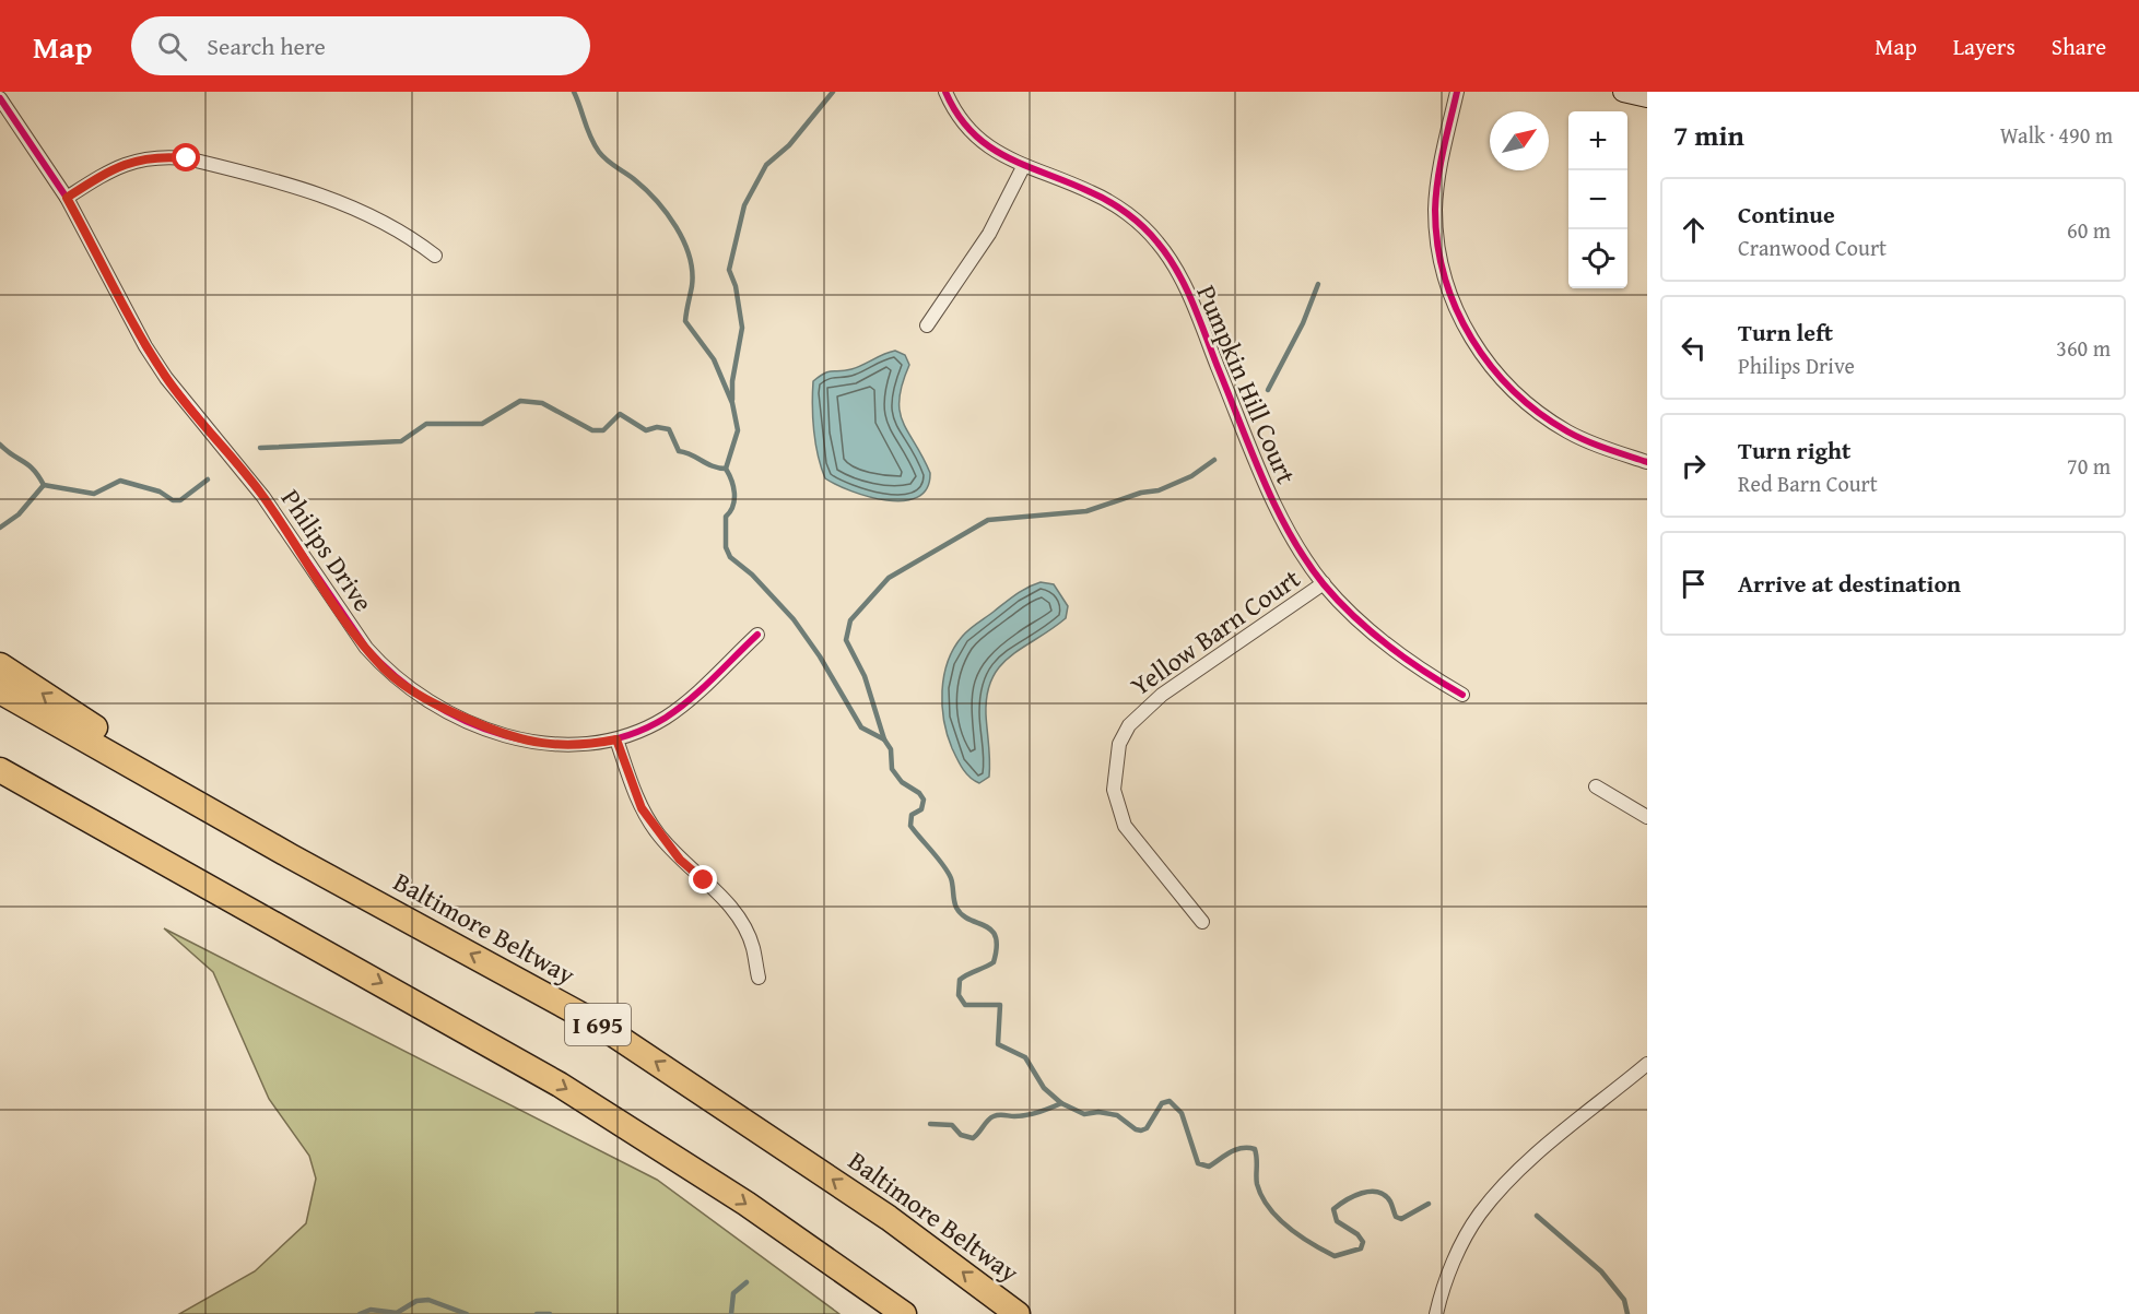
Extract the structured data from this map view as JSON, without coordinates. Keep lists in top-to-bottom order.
{
  "streets": {
    "highway": ["Baltimore Beltway", "I 695"],
    "street": ["Pumpkin Hill Court", "Philips Drive", "Yellow Barn Court"]
  },
  "crossings": [
    ["Pumpkin Hill Court", "Yellow Barn Court"]
  ],
  "north": "top right",
  "page": {
    "header": "Map",
    "search": "Search here",
    "nav": ["Map", "Layers", "Share"],
    "heading": ["7 min", "Walk · 490 m"],
    "map_buttons": ["+", "−"],
    "list": [
      ["Continue", "Cranwood Court", "60 m"],
      ["Turn left", "Philips Drive", "360 m"],
      ["Turn right", "Red Barn Court", "70 m"],
      "Arrive at destination"
    ]
  }
}
